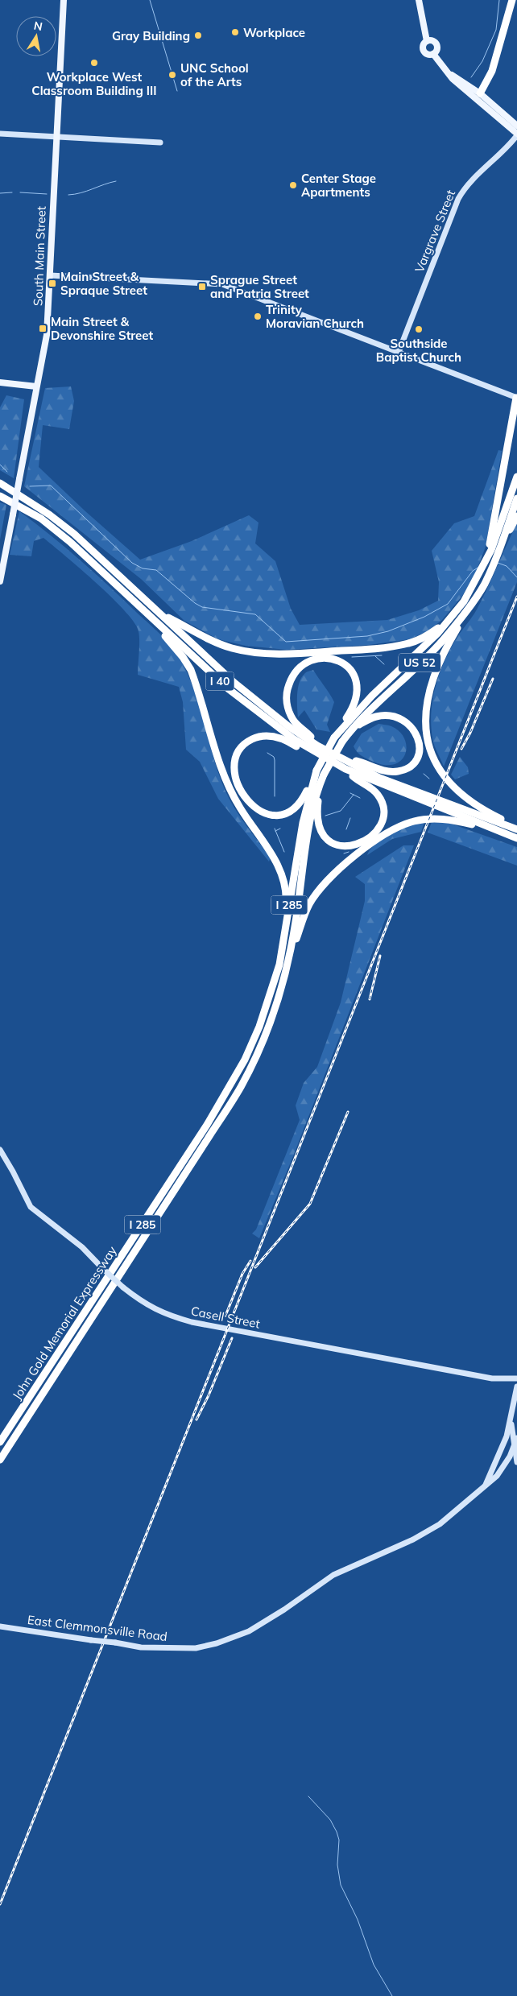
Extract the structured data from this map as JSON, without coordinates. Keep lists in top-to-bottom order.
{
  "streets": {
    "highway": [
      "US 52",
      "I 40",
      "I 285",
      "John Gold Memorial Expressway"
    ],
    "main road": [
      "Vargrave Street",
      "South Main Street",
      "Casell Street",
      "East Clemmonsville Road"
    ]
  },
  "places": {
    "other": [
      "Workplace",
      "Gray Building",
      "Workplace West Classroom Building III",
      "UNC School of the Arts",
      "Center Stage Apartments",
      "Trinity Moravian Church",
      "Southside Baptist Church"
    ],
    "transit": ["Main Street & Spraque Street", "Sprague Street and Patria Street", "Main Street & Devonshire Street"]
  },
  "north": "top"
}
